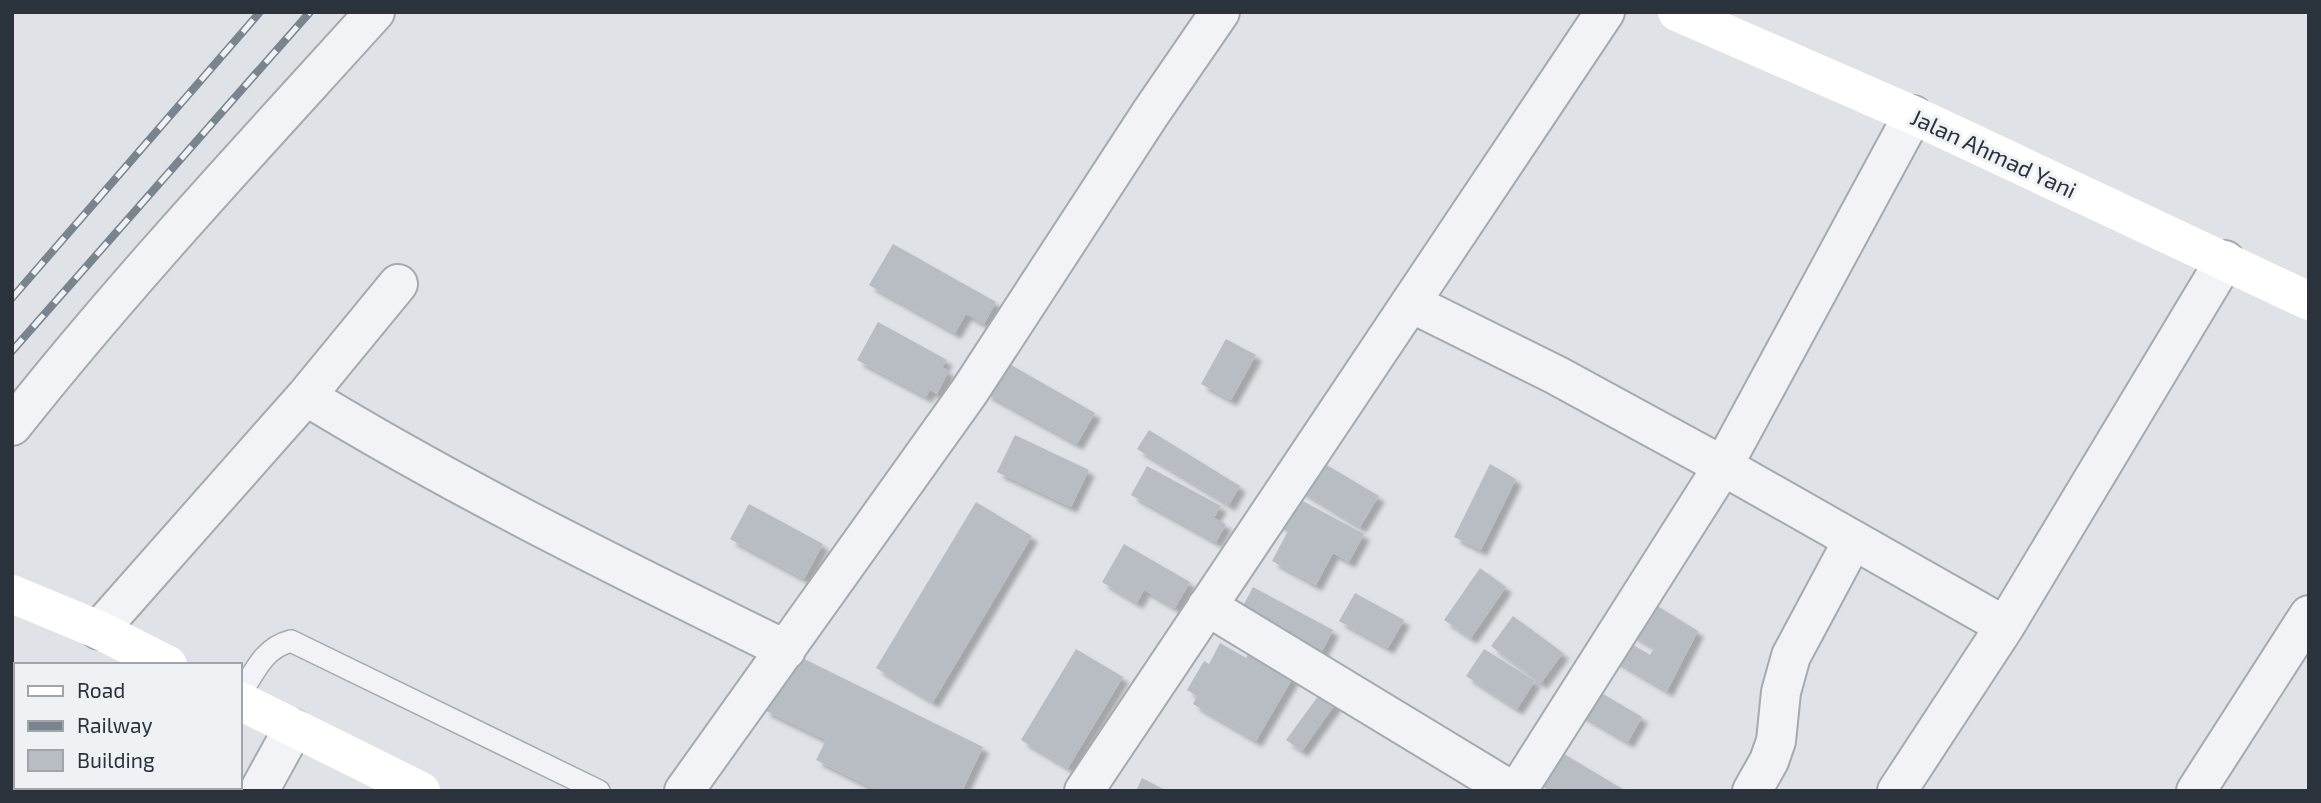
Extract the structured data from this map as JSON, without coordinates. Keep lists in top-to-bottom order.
{
  "streets": {
    "street": ["Jalan Ahmad Yani"]
  },
  "legend": ["Road", "Railway", "Building"]
}
